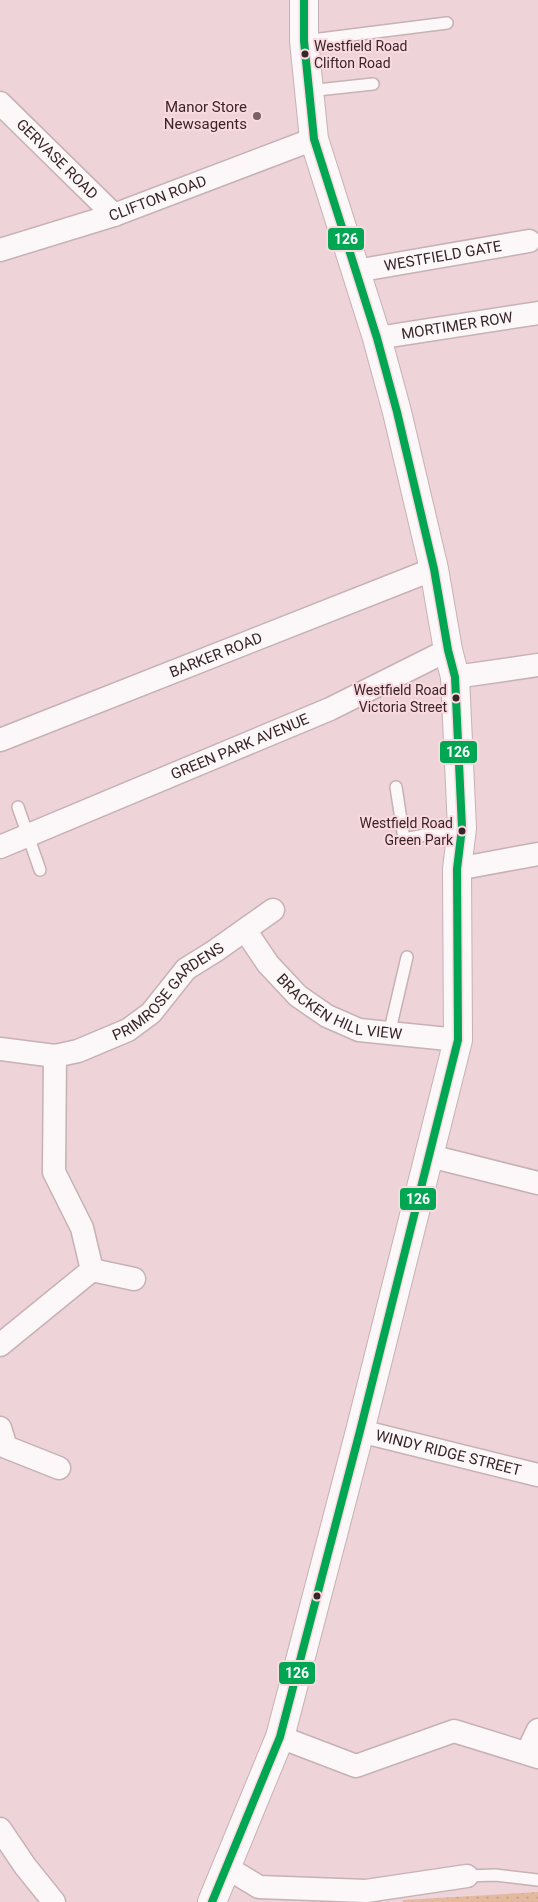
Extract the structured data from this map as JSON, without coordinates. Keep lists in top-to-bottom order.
{
  "streets": {
    "street": [
      "GERVASE ROAD",
      "CLIFTON ROAD",
      "WESTFIELD GATE",
      "MORTIMER ROW",
      "BARKER ROAD",
      "GREEN PARK AVENUE",
      "PRIMROSE GARDENS",
      "BRACKEN HILL VIEW",
      "WINDY RIDGE STREET"
    ]
  },
  "crossings": [
    ["GERVASE ROAD", "CLIFTON ROAD"],
    ["PRIMROSE GARDENS", "BRACKEN HILL VIEW"]
  ],
  "places": [
    "Westfield Road Clifton Road",
    "Manor Store Newsagents",
    "Westfield Road Victoria Street",
    "Westfield Road Green Park"
  ],
  "lines": ["transit line 126"]
}
